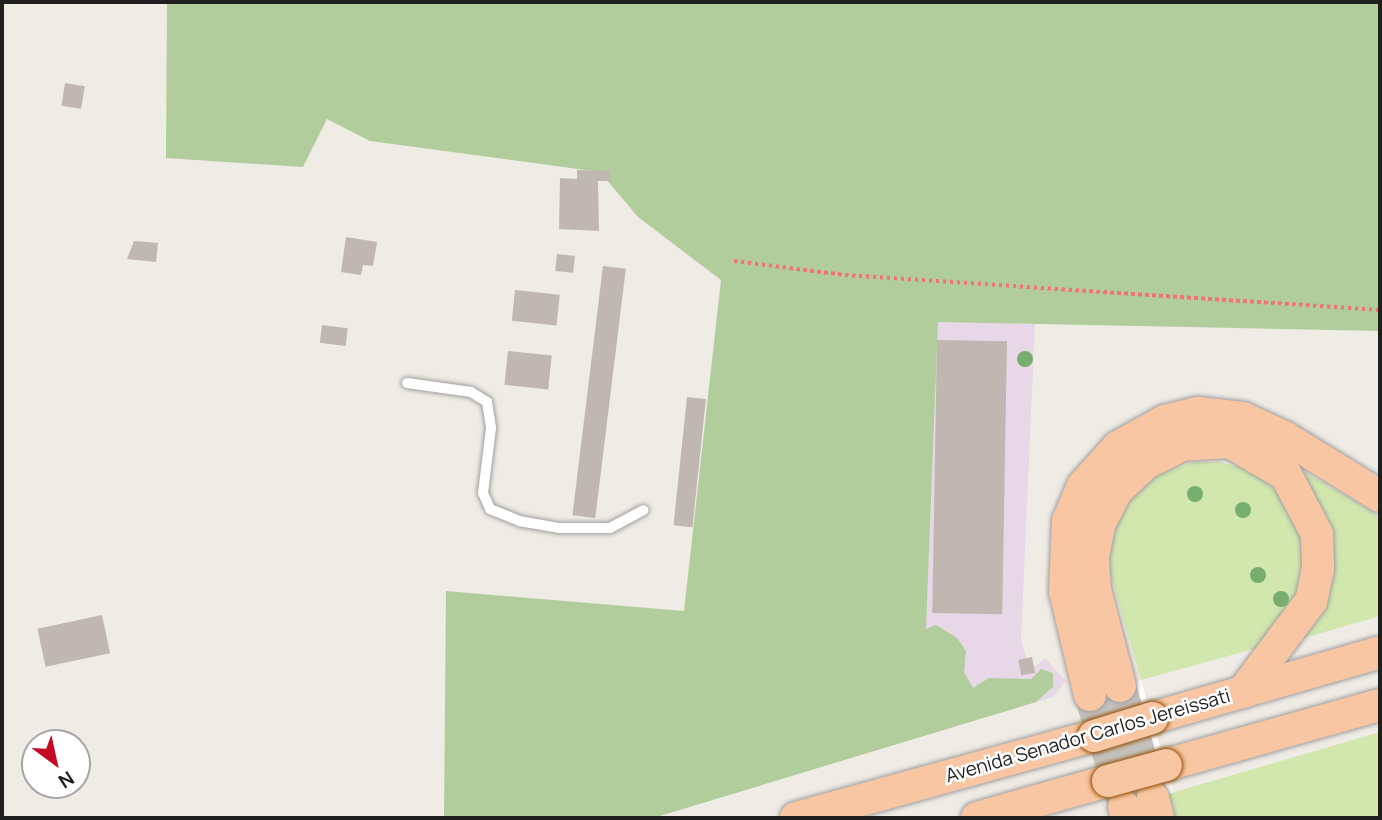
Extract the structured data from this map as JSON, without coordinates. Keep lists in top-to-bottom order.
{
  "streets": {
    "main road": ["Avenida Senador Carlos Jereissati"]
  },
  "north": "bottom right"
}
